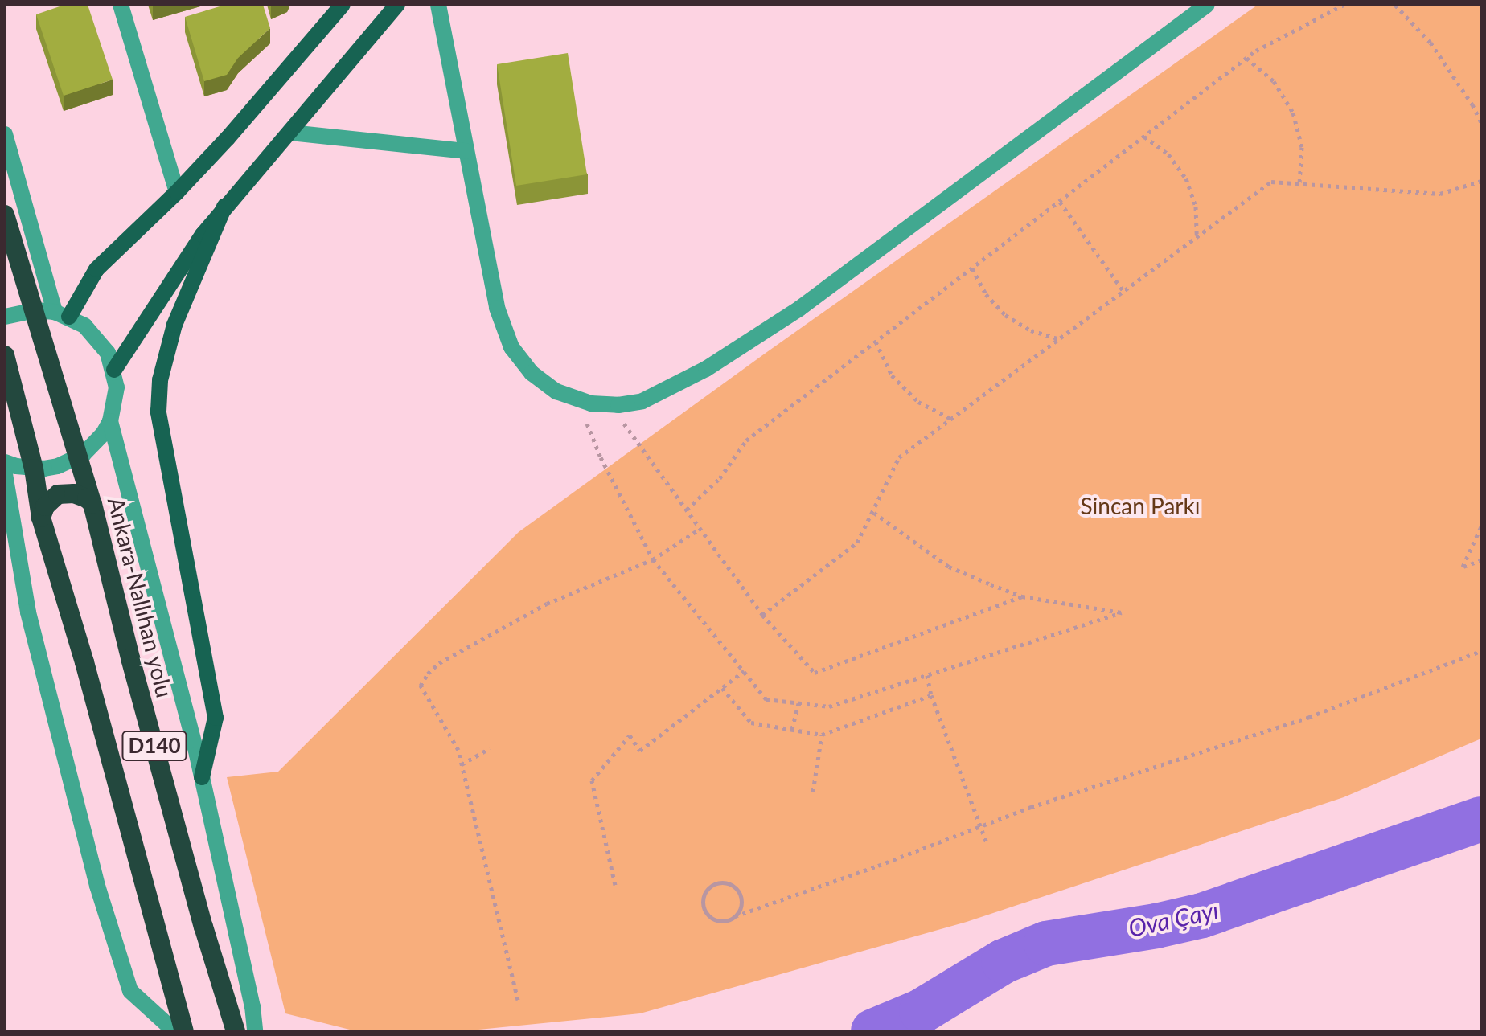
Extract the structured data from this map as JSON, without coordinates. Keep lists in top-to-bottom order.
{
  "streets": {
    "highway": ["Ankara-Nallıhan yolu", "D140"]
  },
  "water": ["Ova Çayı"],
  "parks": ["Sincan Parkı"]
}
